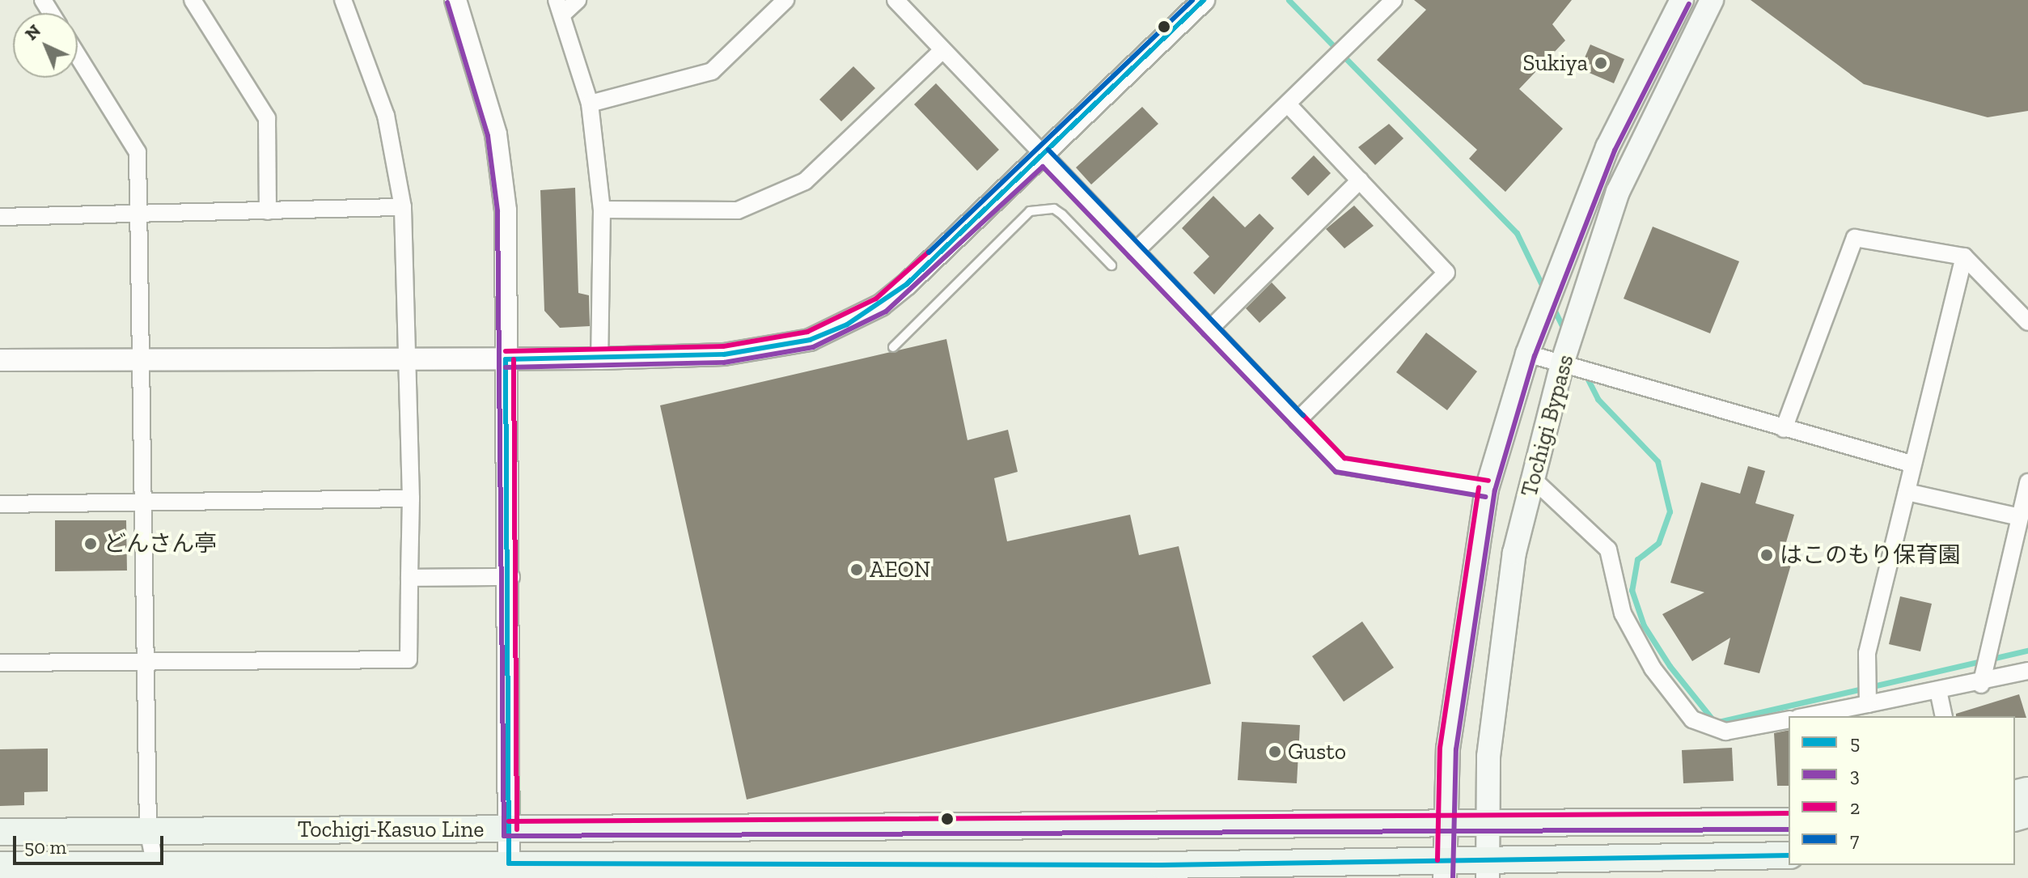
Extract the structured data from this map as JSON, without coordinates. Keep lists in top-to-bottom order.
{
  "streets": {
    "main road": ["Tochigi Bypass", "Tochigi-Kasuo Line"]
  },
  "crossings": [
    ["Tochigi Bypass", "Tochigi-Kasuo Line"]
  ],
  "places": [
    "Sukiya",
    "どんさん亭",
    "はこのもり保育園",
    "AEON",
    "Gusto"
  ],
  "lines": [
    "transit line 5",
    "transit line 7",
    "transit line 3",
    "transit line 2"
  ],
  "legend": [
    "5",
    "3",
    "2",
    "7"
  ],
  "scale_bar": "50 m",
  "north": "top left"
}
